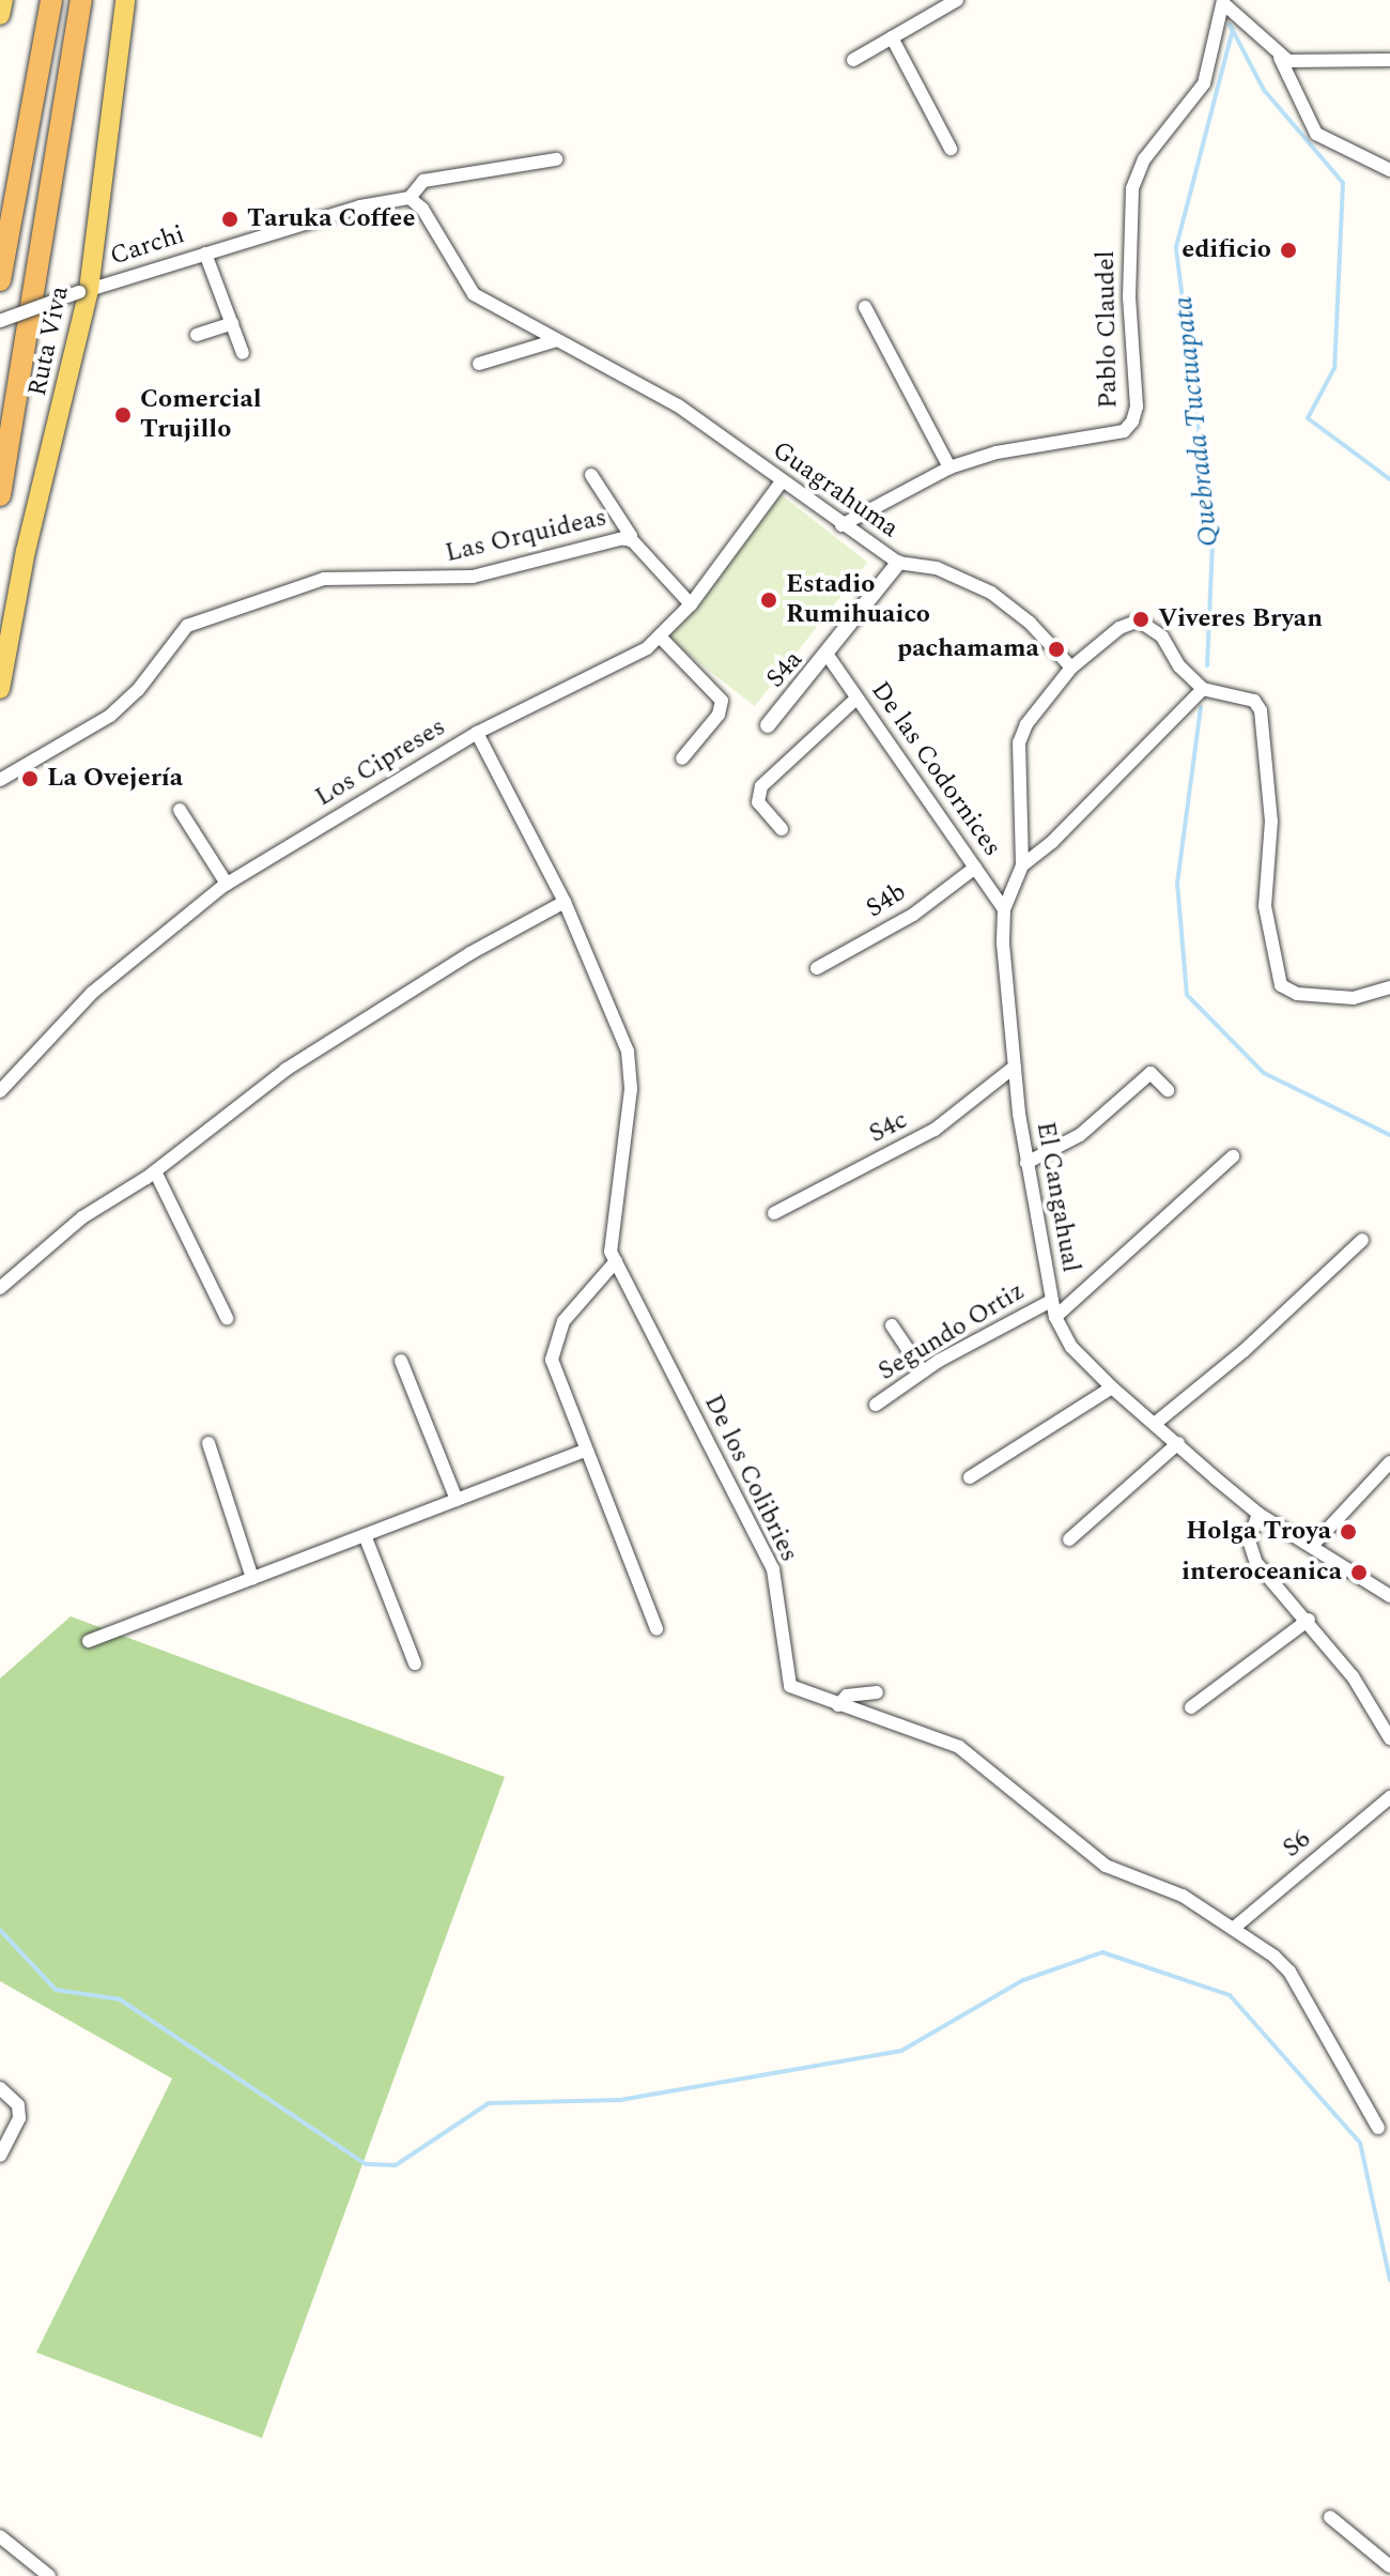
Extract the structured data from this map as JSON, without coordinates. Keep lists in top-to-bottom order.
{
  "streets": {
    "highway": ["Ruta Viva"],
    "street": [
      "Carchi",
      "Pablo Claudel",
      "Guagrahuma",
      "Las Orquideas",
      "S4a",
      "Los Cipreses",
      "De las Codornices",
      "S4b",
      "S4c",
      "El Cangahual",
      "Segundo Ortiz",
      "De los Colibries",
      "S6"
    ]
  },
  "crossings": [
    ["Carchi", "Ruta Viva"],
    ["Carchi", "Guagrahuma"],
    ["Pablo Claudel", "Guagrahuma"],
    ["Guagrahuma", "S4a"],
    ["Guagrahuma", "Los Cipreses"],
    ["Guagrahuma", "El Cangahual"],
    ["Las Orquideas", "Los Cipreses"],
    ["S4a", "De las Codornices"],
    ["Los Cipreses", "De los Colibries"],
    ["De las Codornices", "S4b"],
    ["De las Codornices", "El Cangahual"],
    ["S4c", "El Cangahual"],
    ["El Cangahual", "Segundo Ortiz"],
    ["De los Colibries", "S6"]
  ],
  "water": ["Quebrada Tuctuapata"],
  "places": [
    "Taruka Coffee",
    "edificio",
    "Comercial Trujillo",
    "Estadio Rumihuaico",
    "Viveres Bryan",
    "pachamama",
    "La Ovejería",
    "Holga Troya",
    "interoceanica"
  ]
}
